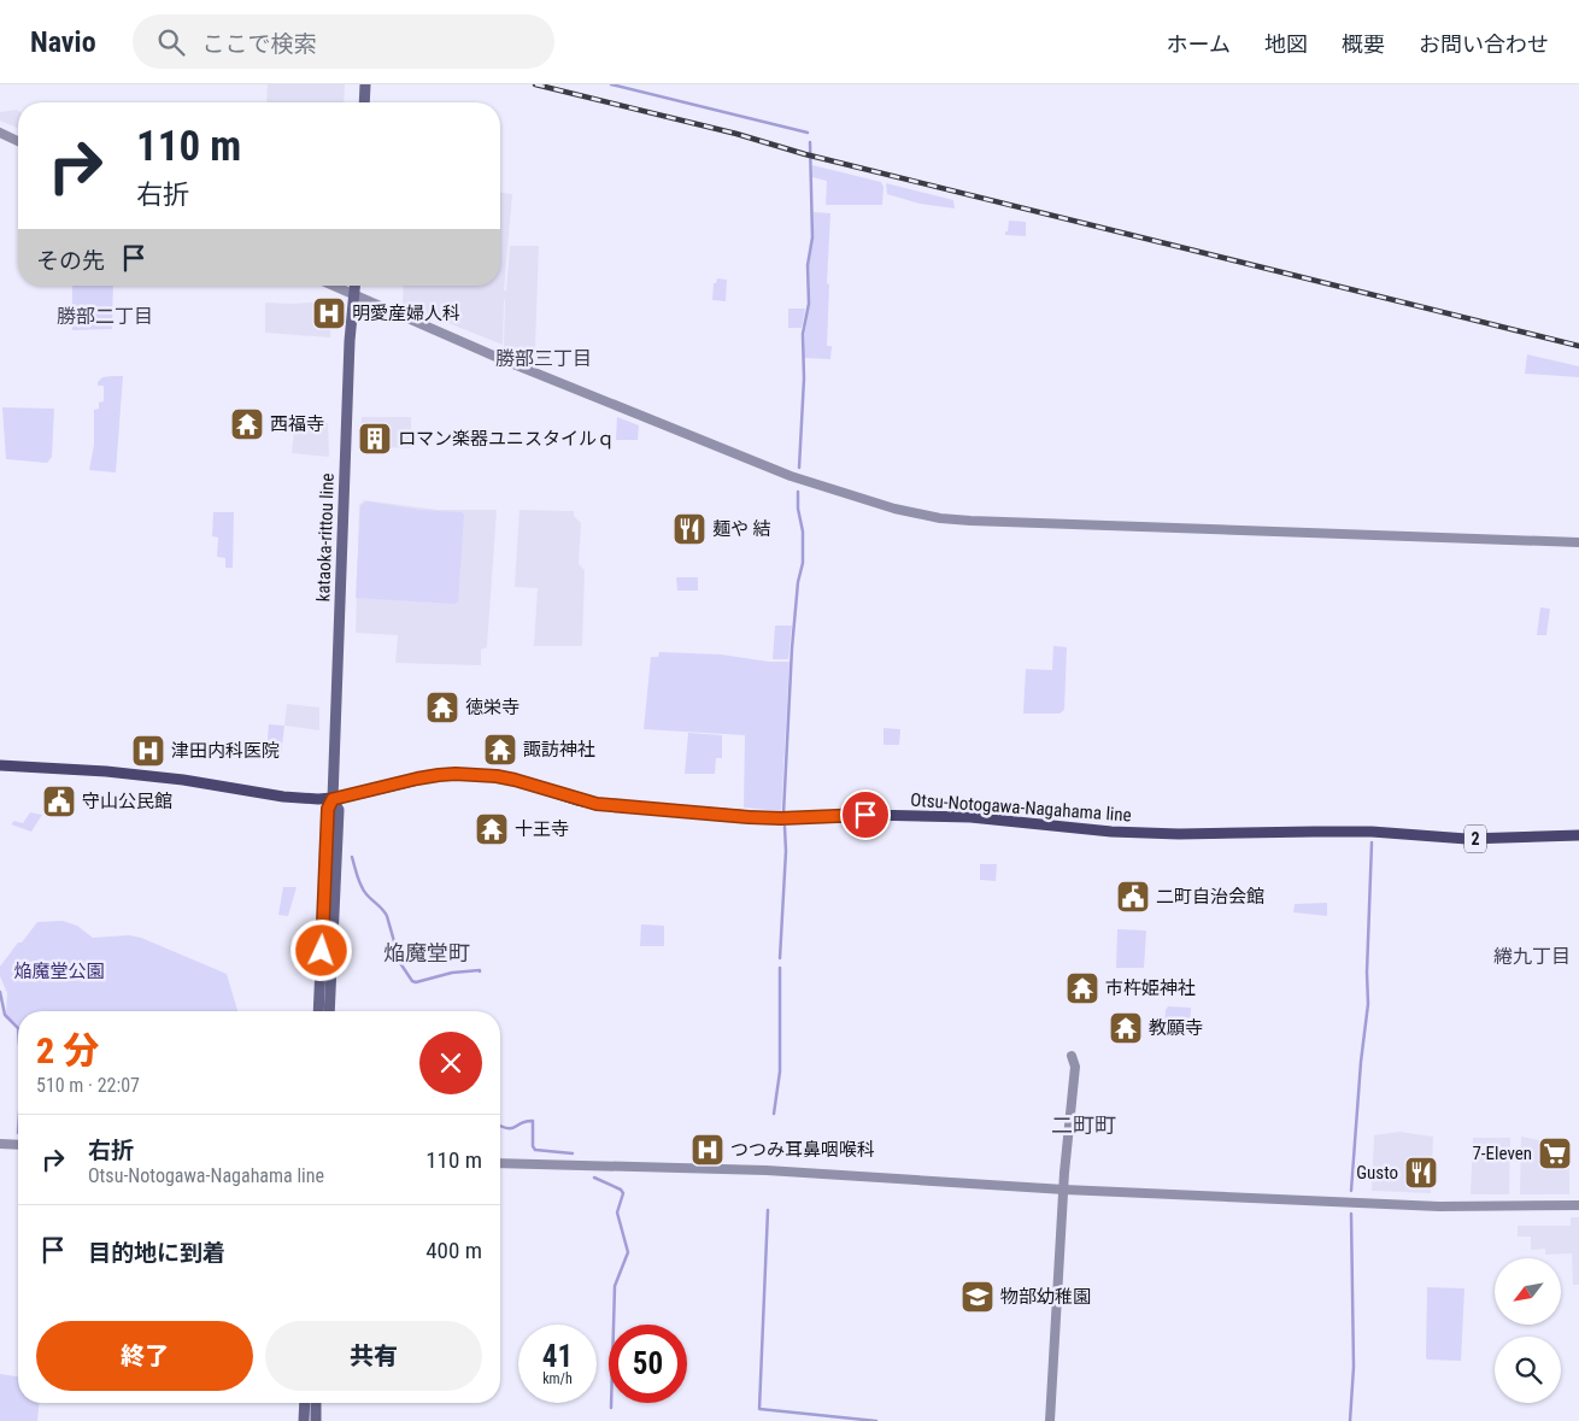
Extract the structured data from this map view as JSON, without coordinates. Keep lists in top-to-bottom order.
{
  "streets": {
    "main road": ["kataoka-rittou line", "Otsu-Notogawa-Nagahama line", "2"]
  },
  "crossings": [
    ["kataoka-rittou line", "Otsu-Notogawa-Nagahama line"]
  ],
  "districts": [
    "勝部二丁目",
    "勝部三丁目",
    "焔魔堂町",
    "綣九丁目",
    "二町町"
  ],
  "parks": ["焔魔堂公園"],
  "places": {
    "hospital": ["明愛産婦人科", "津田内科医院", "つつみ耳鼻咽喉科"],
    "temple": [
      "西福寺",
      "徳栄寺",
      "諏訪神社",
      "十王寺",
      "市杵姫神社",
      "教願寺"
    ],
    "building": ["ロマン楽器ユニスタイルｑ"],
    "restaurant": ["麺や 結", "Gusto"],
    "public building": ["守山公民館", "二町自治会館"],
    "supermarket": ["7-Eleven"],
    "school or university": ["物部幼稚園"]
  },
  "north": "bottom left",
  "page": {
    "header": "Navio",
    "search": "ここで検索",
    "nav": [
      "ホーム",
      "地図",
      "概要",
      "お問い合わせ"
    ],
    "turn": ["110 m", "右折"],
    "then": "その先",
    "heading": ["2 分", "510 m · 22:07"],
    "list": [
      {
        "name": "右折",
        "note": "Otsu-Notogawa-Nagahama line",
        "value": "110 m"
      },
      {
        "name": "目的地に到着",
        "value": "400 m"
      }
    ],
    "buttons": ["終了", "共有"],
    "speed": "41 km/h",
    "limit": "50"
  }
}
